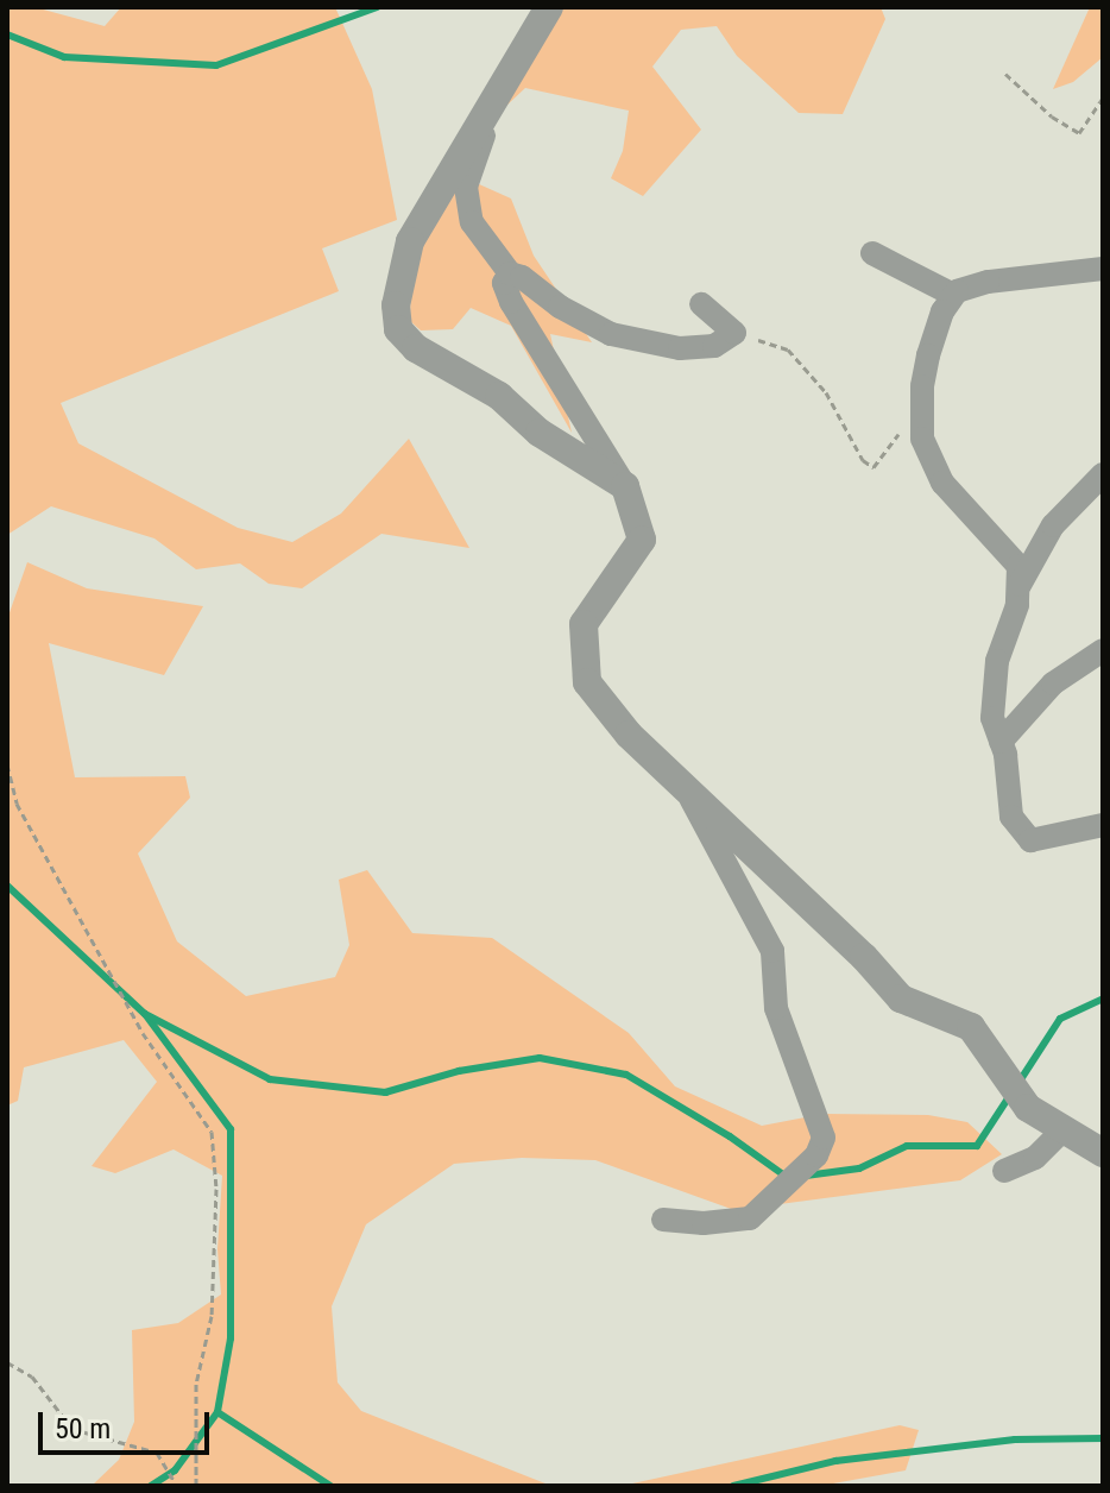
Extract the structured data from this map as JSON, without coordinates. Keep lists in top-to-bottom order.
{
  "scale_bar": "50 m"
}
